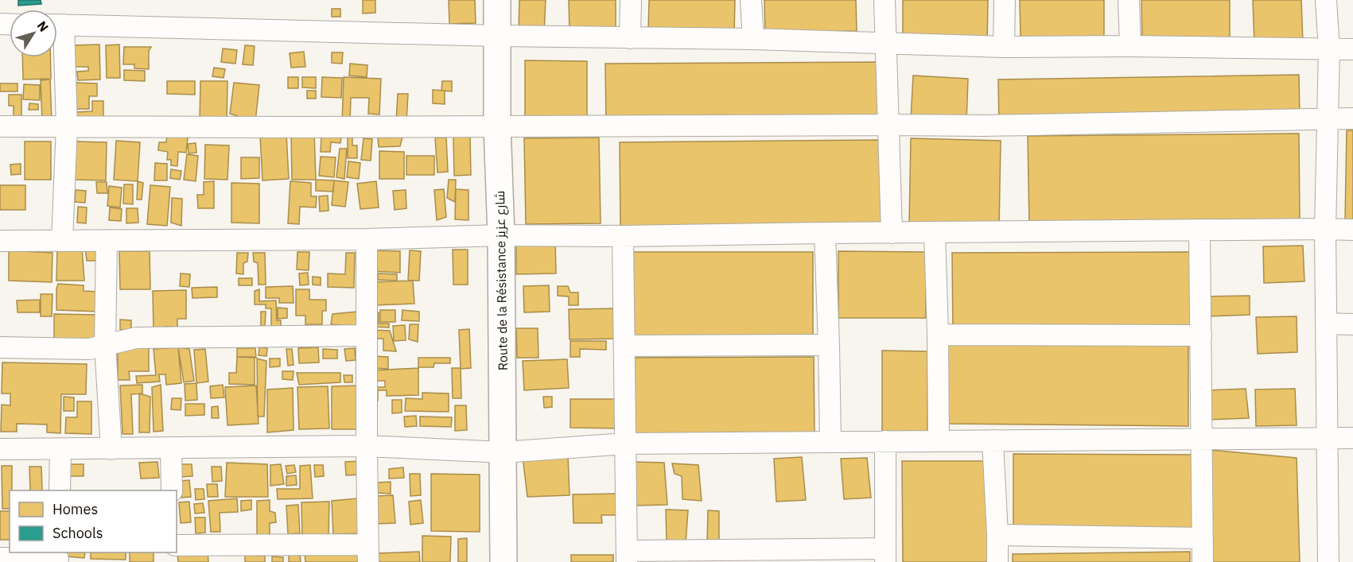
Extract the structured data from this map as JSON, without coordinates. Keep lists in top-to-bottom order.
{
  "streets": {
    "main road": ["Route de la Résistance شارع عزيز"]
  },
  "legend": ["Homes", "Schools"],
  "north": "top right"
}
